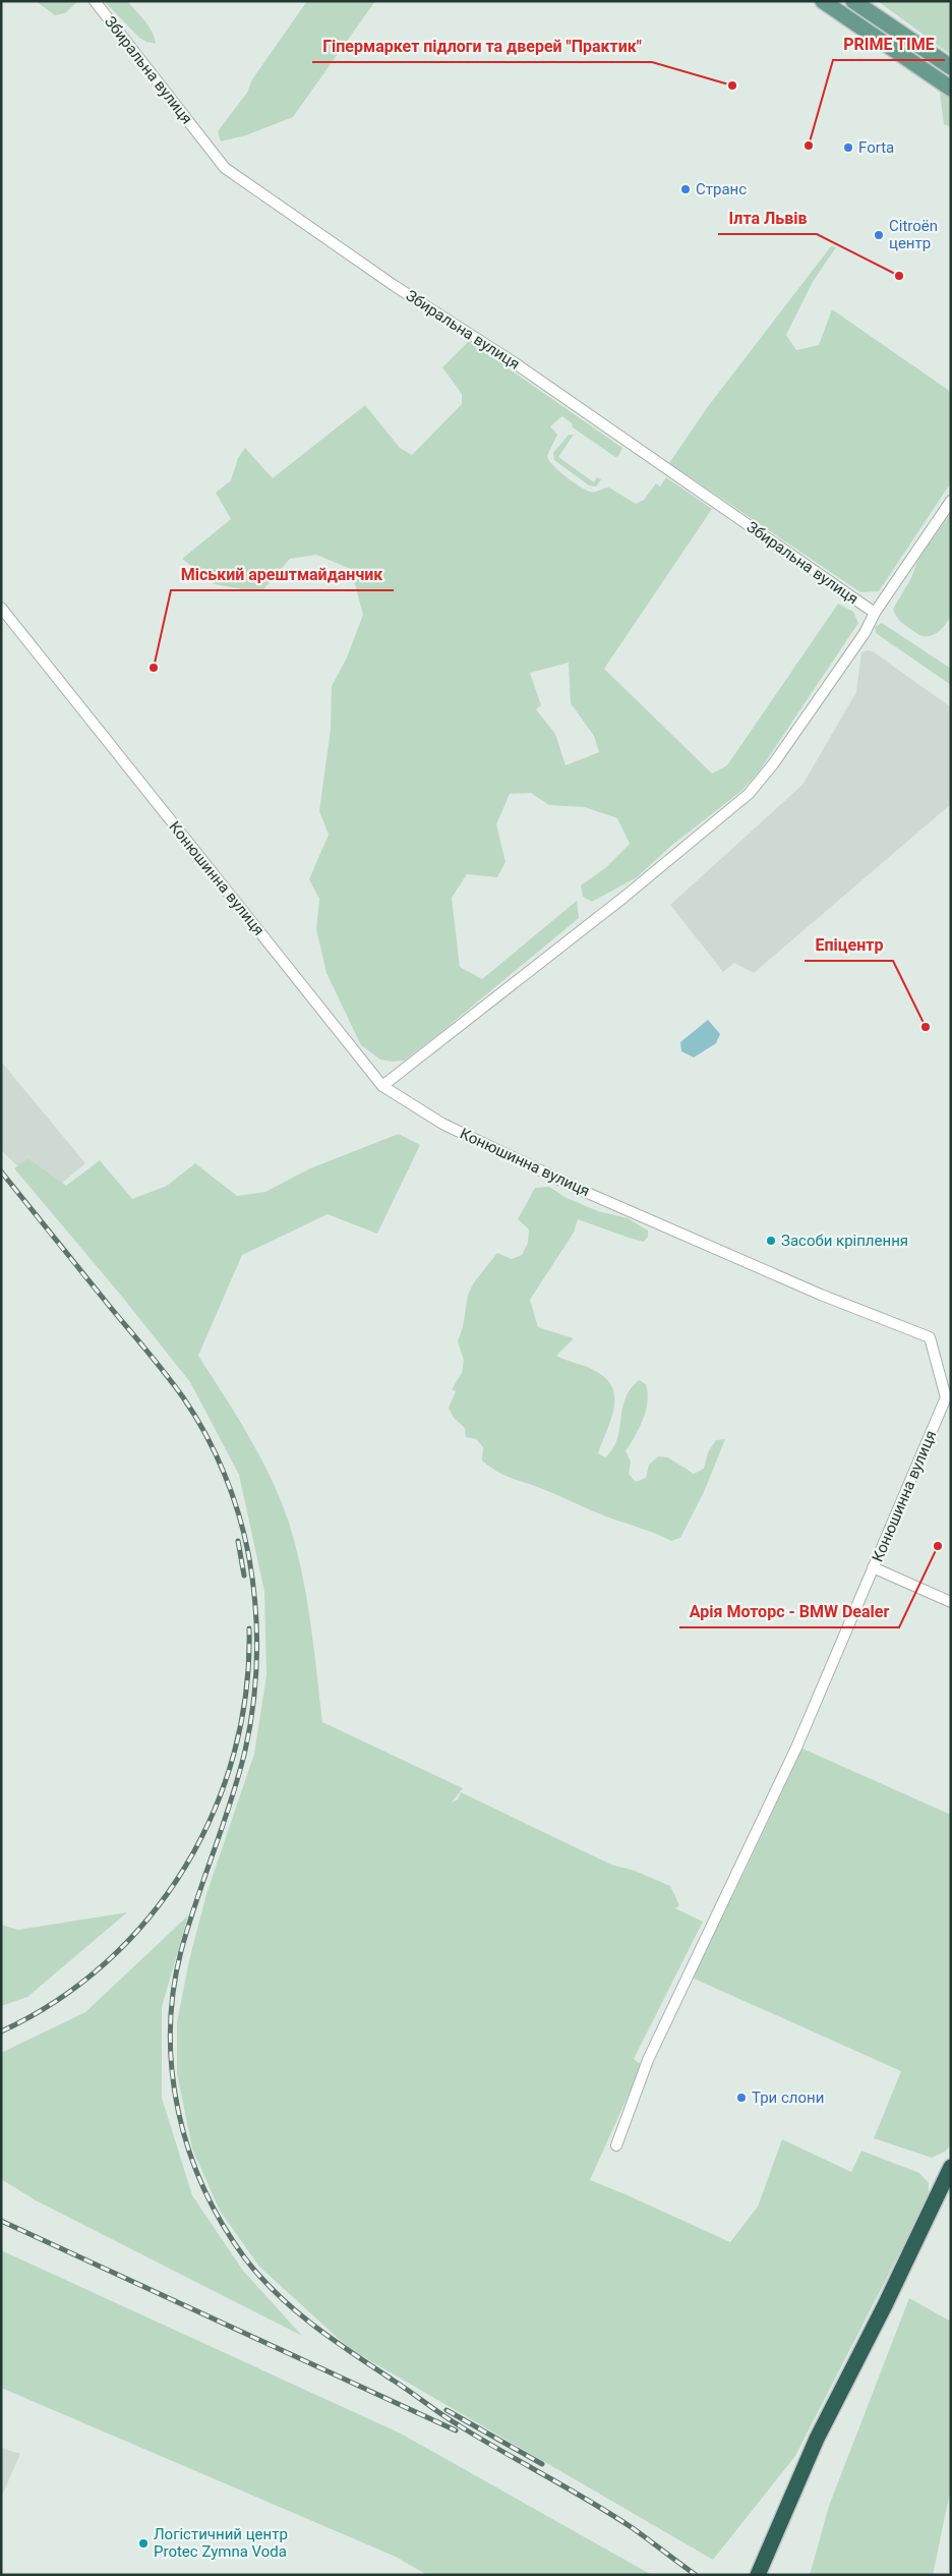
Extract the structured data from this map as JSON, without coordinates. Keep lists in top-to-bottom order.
{
  "streets": {
    "street": ["Збиральна вулиця", "Конюшинна вулиця"]
  },
  "places": [
    "Гіпермаркет підлоги та дверей \"Практик\"",
    "PRIME TIME",
    "Forta",
    "Странс",
    "Citroën центр",
    "Ілта Львів",
    "Міський арештмайданчик",
    "Епіцентр",
    "Засоби кріплення",
    "Арія Моторс - BMW Dealer",
    "Три слони",
    "Логістичний центр Protec Zymna Voda"
  ]
}
